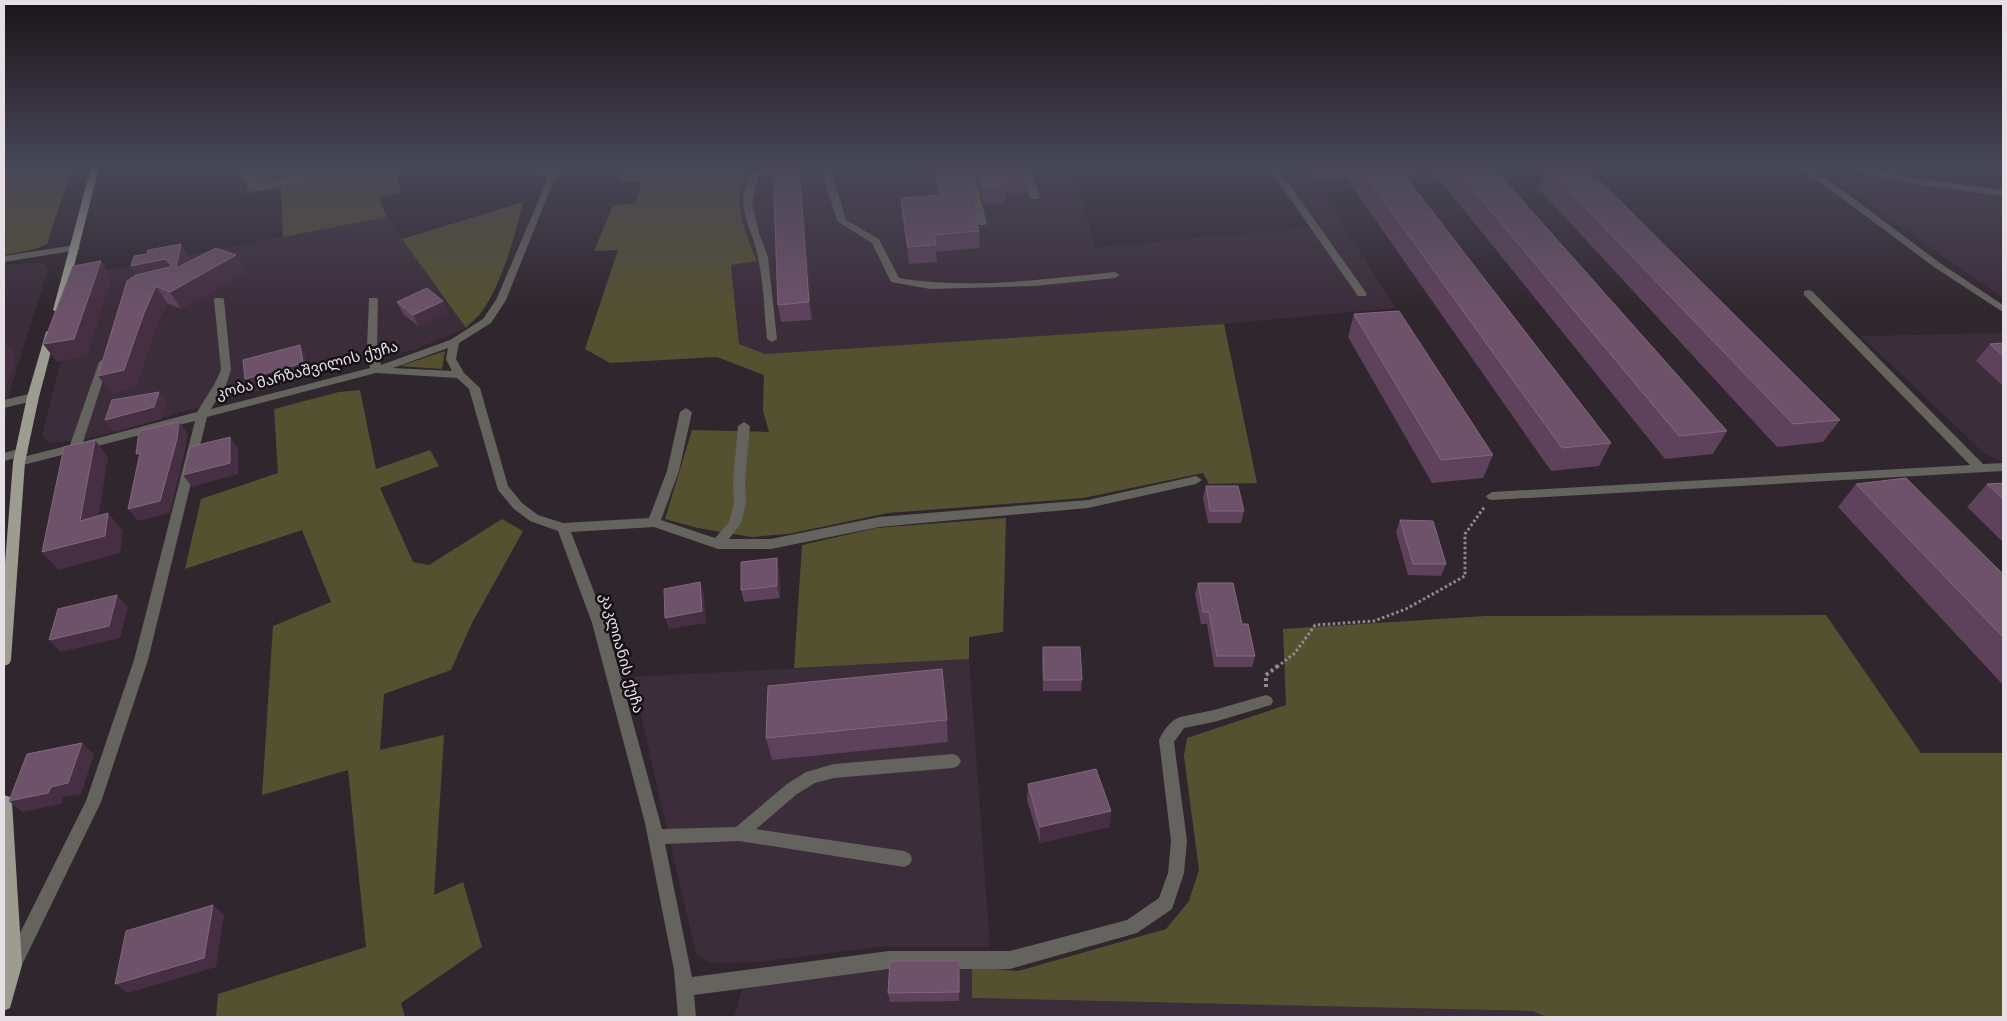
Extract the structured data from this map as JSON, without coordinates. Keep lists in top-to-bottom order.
{
  "streets": {
    "street": ["კობა მარზაშვილის ქუჩა", "კაკლიანის ქუჩა"]
  }
}
